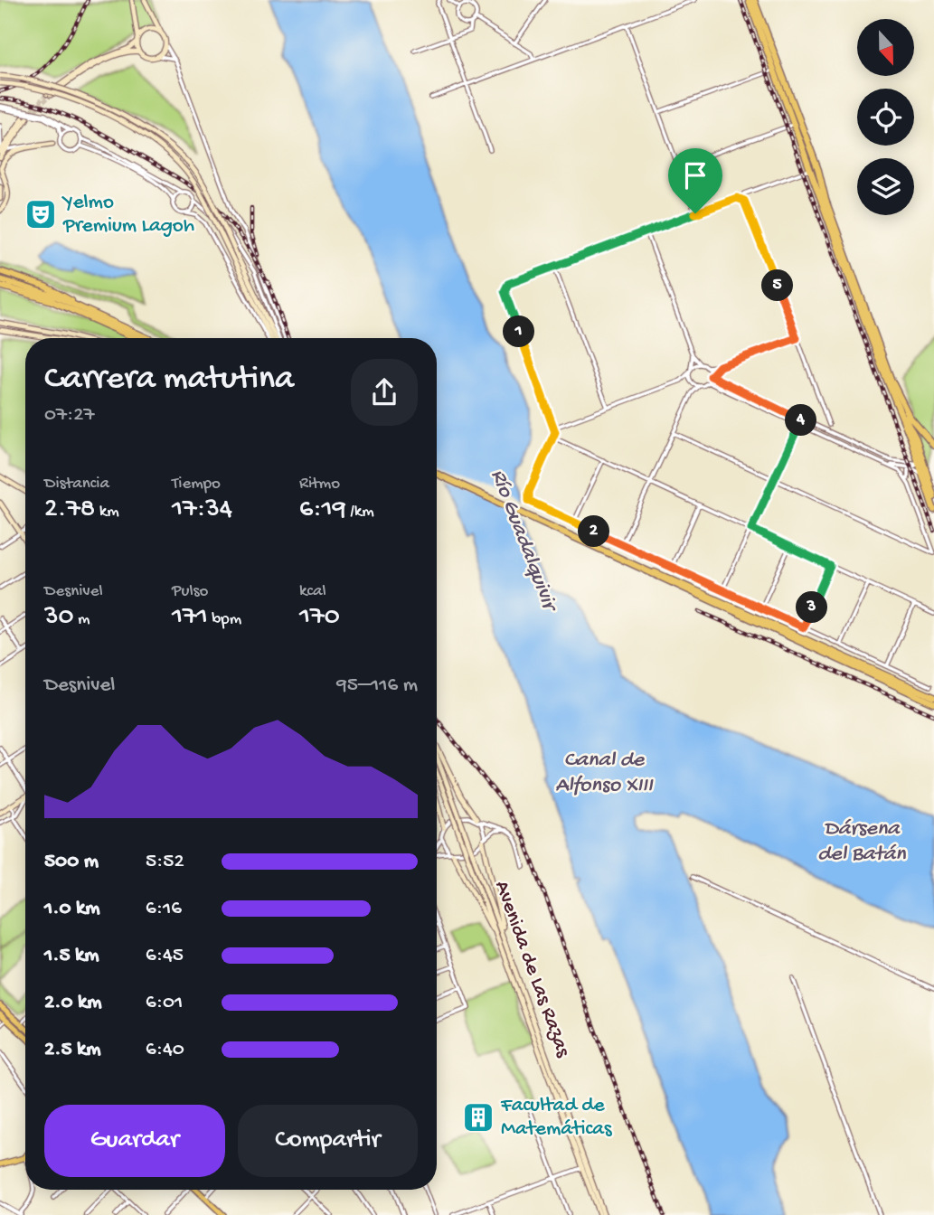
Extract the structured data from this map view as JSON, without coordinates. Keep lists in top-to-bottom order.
{
  "streets": {
    "main road": ["Avenida de Las Razas"]
  },
  "water": ["Río Guadalquivir", "Canal de Alfonso XIII", "Dársena del Batán"],
  "places": {
    "theatre": ["Yelmo Premium Lagoh"],
    "building": ["Facultad de Matemáticas"]
  },
  "north": "bottom",
  "page": {
    "pins": [
      "5",
      "1",
      "4",
      "2",
      "3"
    ],
    "heading": ["Carrera matutina", "07:27"],
    "stats": [
      ["Distancia", "2.78 km"],
      ["Tiempo", "17:34"],
      ["Ritmo", "6:19 /km"],
      ["Desnivel", "30 m"],
      ["Pulso", "171 bpm"],
      ["kcal", "170"]
    ],
    "chart": ["Desnivel", "95–116 m"],
    "list": [
      {
        "name": "500 m",
        "note": "5:52"
      },
      {
        "name": "1.0 km",
        "note": "6:16"
      },
      {
        "name": "1.5 km",
        "note": "6:45"
      },
      {
        "name": "2.0 km",
        "note": "6:01"
      },
      {
        "name": "2.5 km",
        "note": "6:40"
      }
    ],
    "buttons": ["Guardar", "Compartir"]
  }
}
